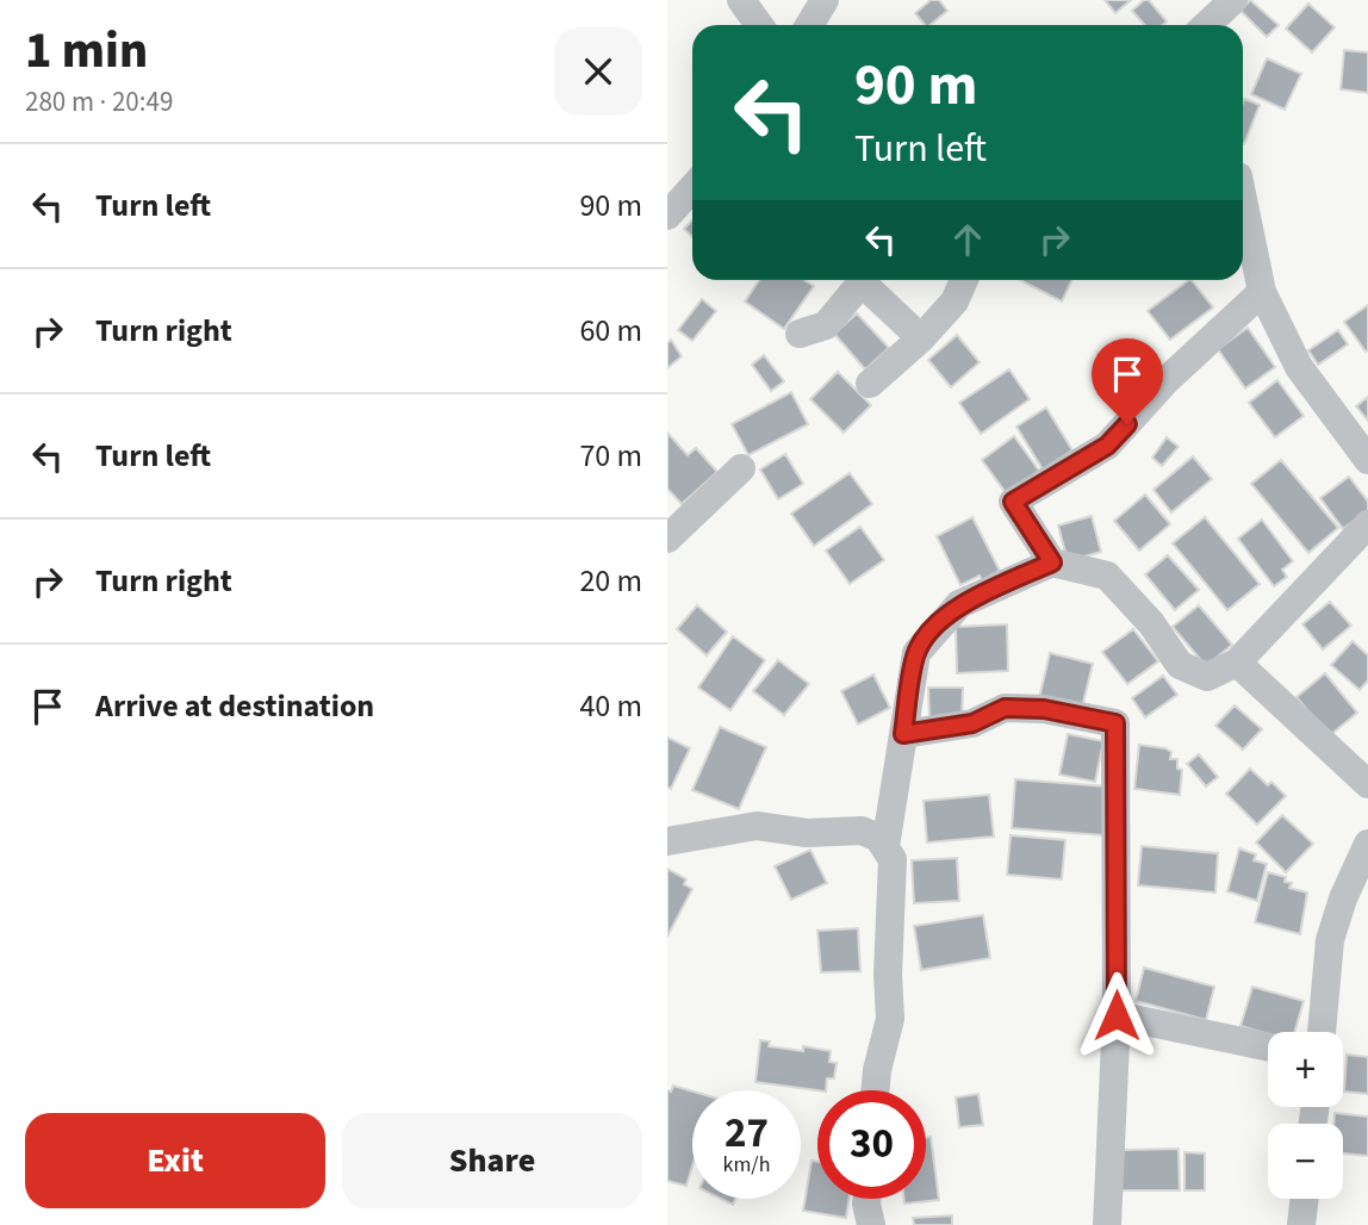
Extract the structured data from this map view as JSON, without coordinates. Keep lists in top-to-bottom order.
{
  "page": {
    "heading": ["1 min", "280 m · 20:49"],
    "turn": ["90 m", "Turn left"],
    "list": [
      {
        "name": "Turn left",
        "value": "90 m"
      },
      {
        "name": "Turn right",
        "value": "60 m"
      },
      {
        "name": "Turn left",
        "value": "70 m"
      },
      {
        "name": "Turn right",
        "value": "20 m"
      },
      {
        "name": "Arrive at destination",
        "value": "40 m"
      }
    ],
    "map_buttons": ["+", "−"],
    "speed": "27 km/h",
    "limit": "30",
    "buttons": ["Exit", "Share"]
  }
}
